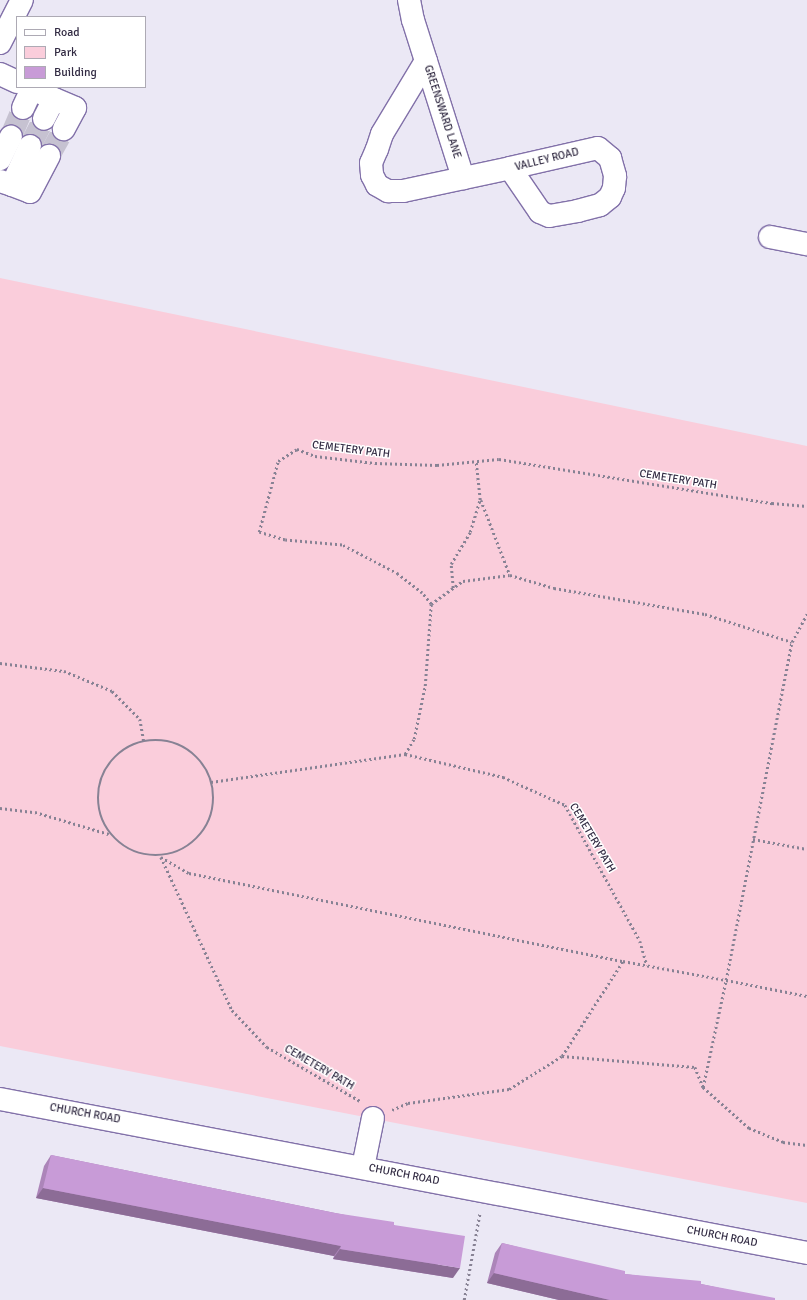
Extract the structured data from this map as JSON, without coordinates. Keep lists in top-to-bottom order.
{
  "streets": {
    "main road": ["GREENSWARD LANE", "CHURCH ROAD"],
    "path": ["CEMETERY PATH"]
  },
  "legend": ["Road", "Park", "Building"]
}
